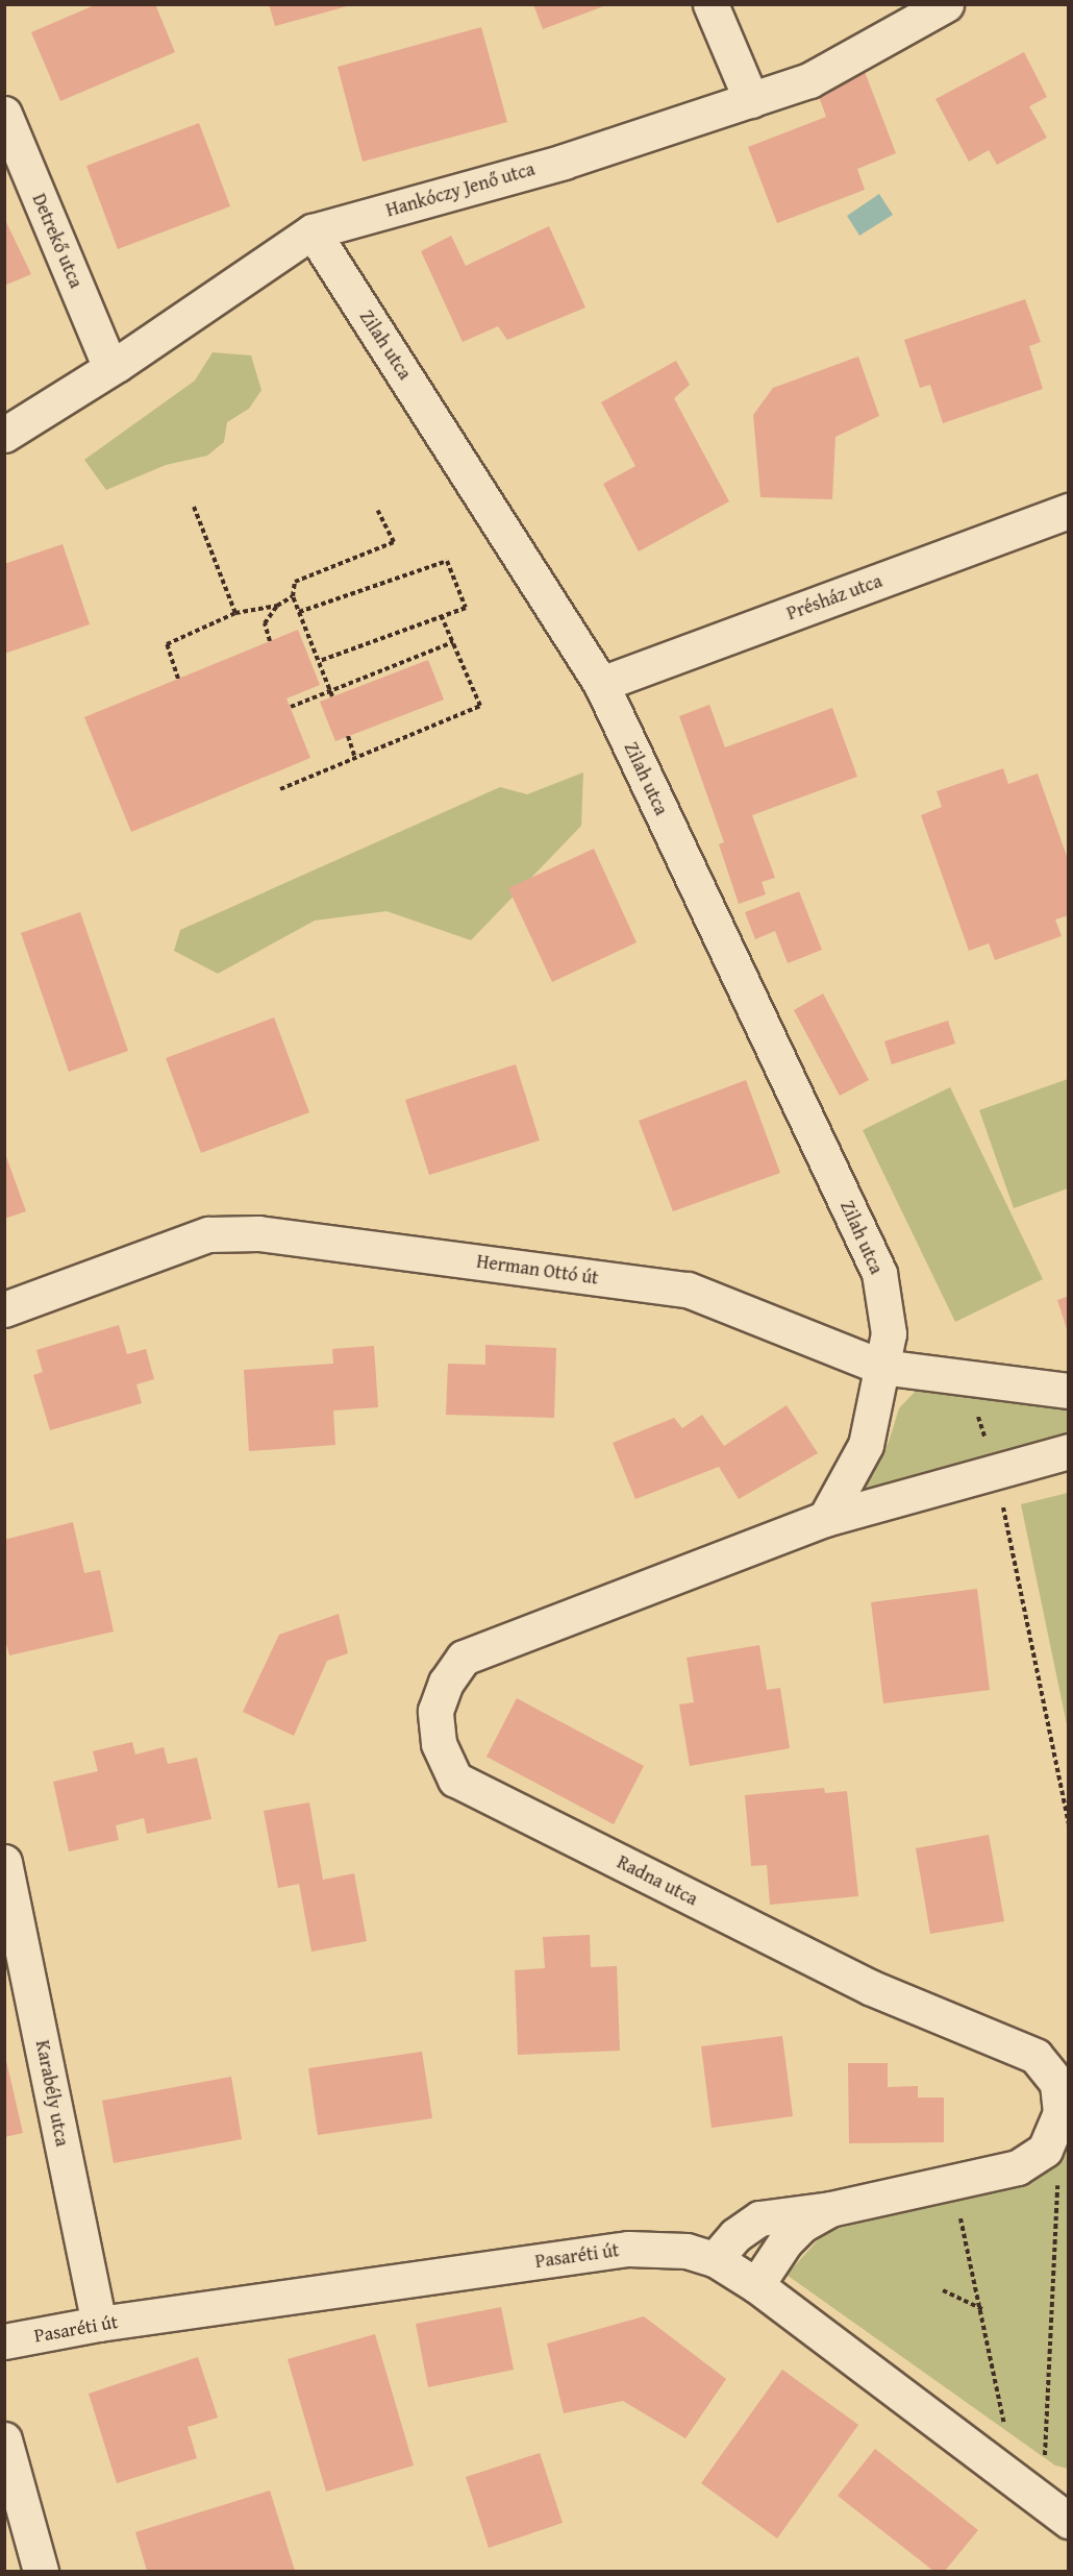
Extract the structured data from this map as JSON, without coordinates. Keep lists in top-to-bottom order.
{
  "streets": {
    "street": [
      "Hankóczy Jenő utca",
      "Detrekő utca",
      "Zilah utca",
      "Présház utca",
      "Herman Ottó út",
      "Radna utca",
      "Karabély utca",
      "Pasaréti út"
    ]
  },
  "crossings": [
    ["Hankóczy Jenő utca", "Detrekő utca"],
    ["Hankóczy Jenő utca", "Zilah utca"],
    ["Zilah utca", "Présház utca"],
    ["Zilah utca", "Herman Ottó út"],
    ["Radna utca", "Pasaréti út"],
    ["Karabély utca", "Pasaréti út"]
  ]
}
